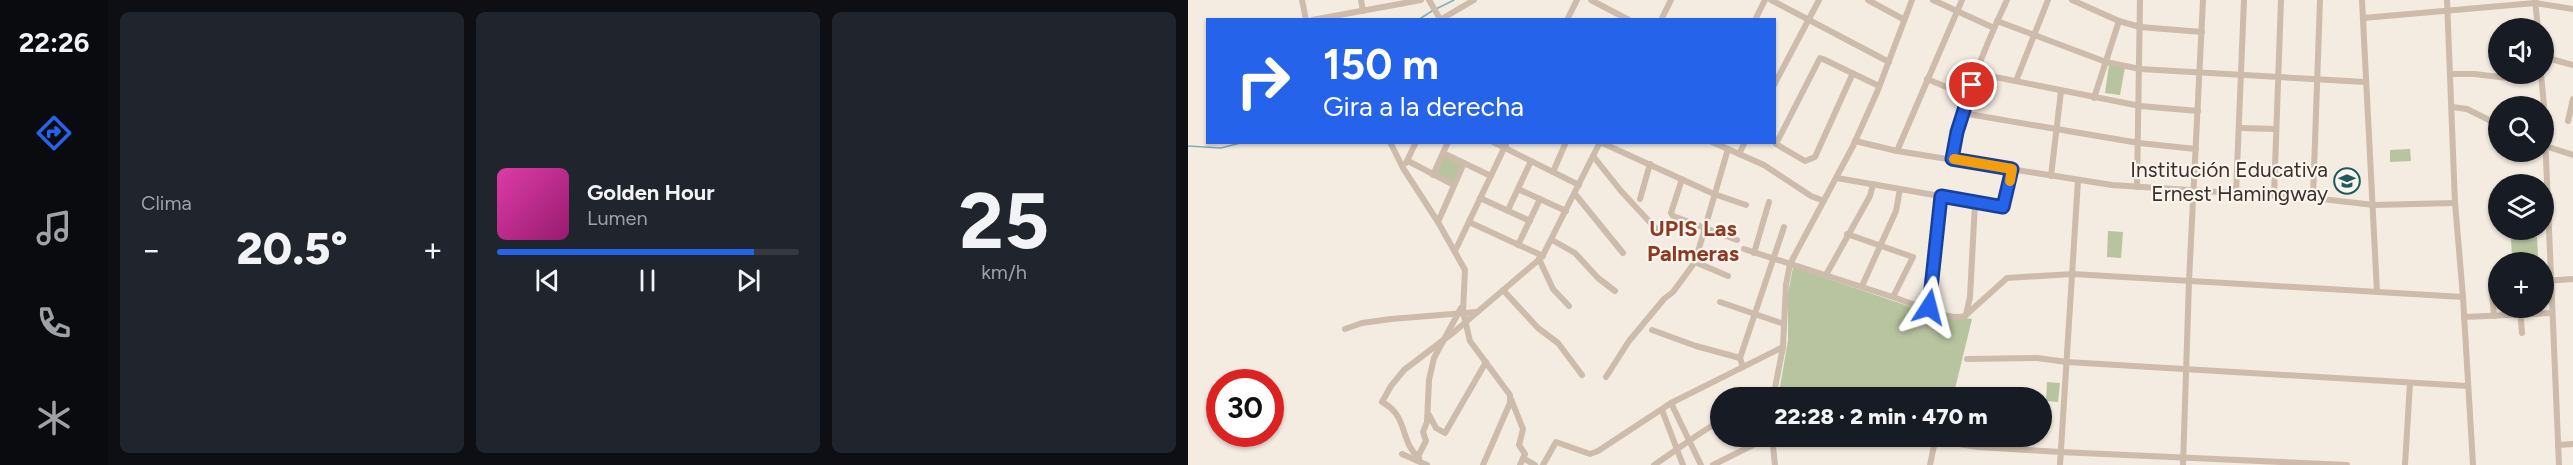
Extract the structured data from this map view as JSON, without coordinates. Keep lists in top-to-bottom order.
{
  "districts": ["UPIS Las Palmeras"],
  "places": {
    "school or university": ["Institución Educativa Ernest Hamingway"]
  },
  "page": {
    "tabs": "22:26",
    "tile": [
      "Clima",
      ["25", "km/h"]
    ],
    "map_buttons": "+",
    "turn": ["150 m", "Gira a la derecha"],
    "song": ["Golden Hour", "Lumen"],
    "heat": ["−", "20.5°", "+"],
    "limit": "30",
    "trip": "22:28 · 2 min · 470 m"
  }
}
